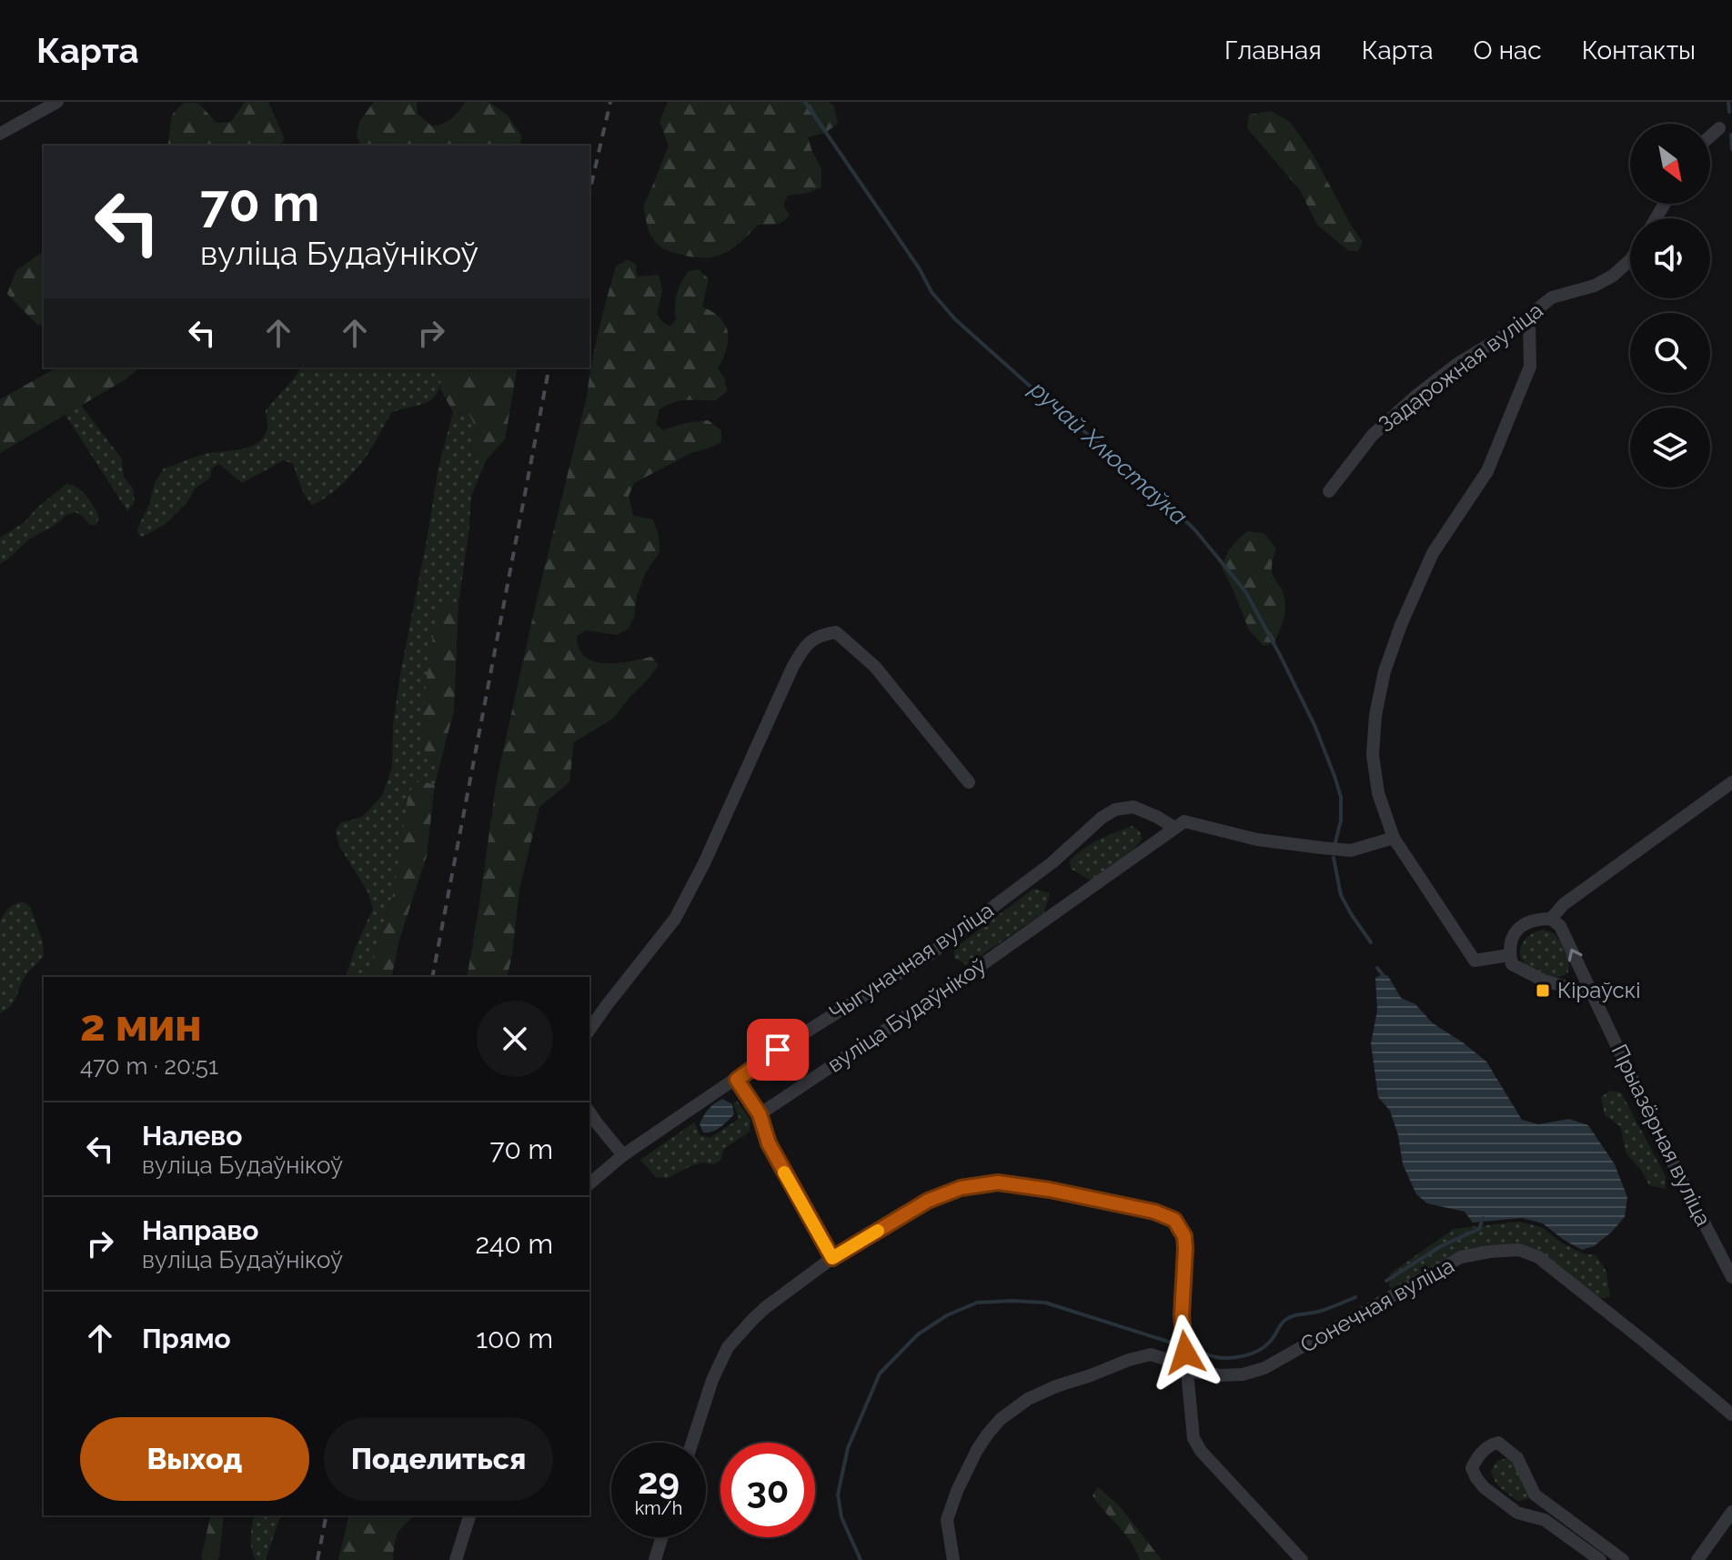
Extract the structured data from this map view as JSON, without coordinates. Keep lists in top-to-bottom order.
{
  "streets": {
    "street": [
      "Задарожная вуліца",
      "Чыгуначная вуліца",
      "вуліца Будаўнікоў",
      "Прыазёрная вуліца",
      "Сонечная вуліца"
    ]
  },
  "crossings": [
    ["Чыгуначная вуліца", "вуліца Будаўнікоў"]
  ],
  "water": ["ручай Хлюстаўка"],
  "places": {
    "transit": ["Кіраўскі"]
  },
  "north": "bottom right",
  "page": {
    "header": "Карта",
    "nav": [
      "Главная",
      "Карта",
      "О нас",
      "Контакты"
    ],
    "turn": ["70 m", "вуліца Будаўнікоў"],
    "heading": ["2 мин", "470 m · 20:51"],
    "list": [
      {
        "name": "Налево",
        "note": "вуліца Будаўнікоў",
        "value": "70 m"
      },
      {
        "name": "Направо",
        "note": "вуліца Будаўнікоў",
        "value": "240 m"
      },
      {
        "name": "Прямо",
        "value": "100 m"
      }
    ],
    "buttons": ["Выход", "Поделиться"],
    "speed": "29 km/h",
    "limit": "30"
  }
}
